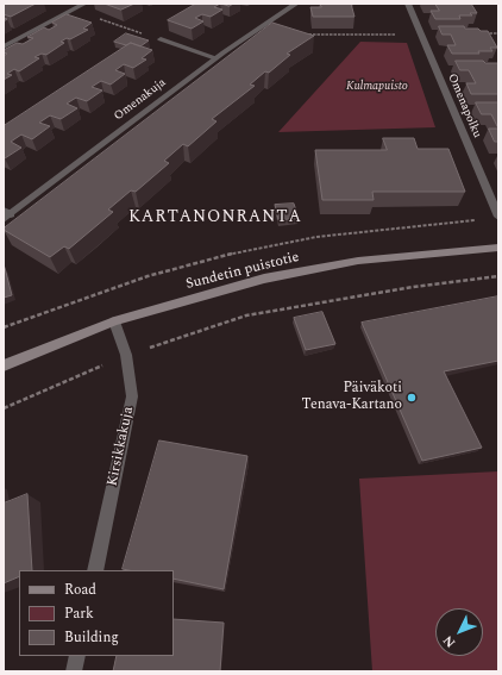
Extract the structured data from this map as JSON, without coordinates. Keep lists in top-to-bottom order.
{
  "streets": {
    "street": [
      "Omenakuja",
      "Omenapolku",
      "Sundetin puistotie",
      "Kirsikkakuja"
    ]
  },
  "crossings": [
    ["Sundetin puistotie", "Kirsikkakuja"]
  ],
  "districts": ["KARTANONRANTA"],
  "parks": ["Kulmapuisto"],
  "places": ["Päiväkoti Tenava-Kartano"],
  "legend": ["Road", "Park", "Building"],
  "north": "bottom left"
}
